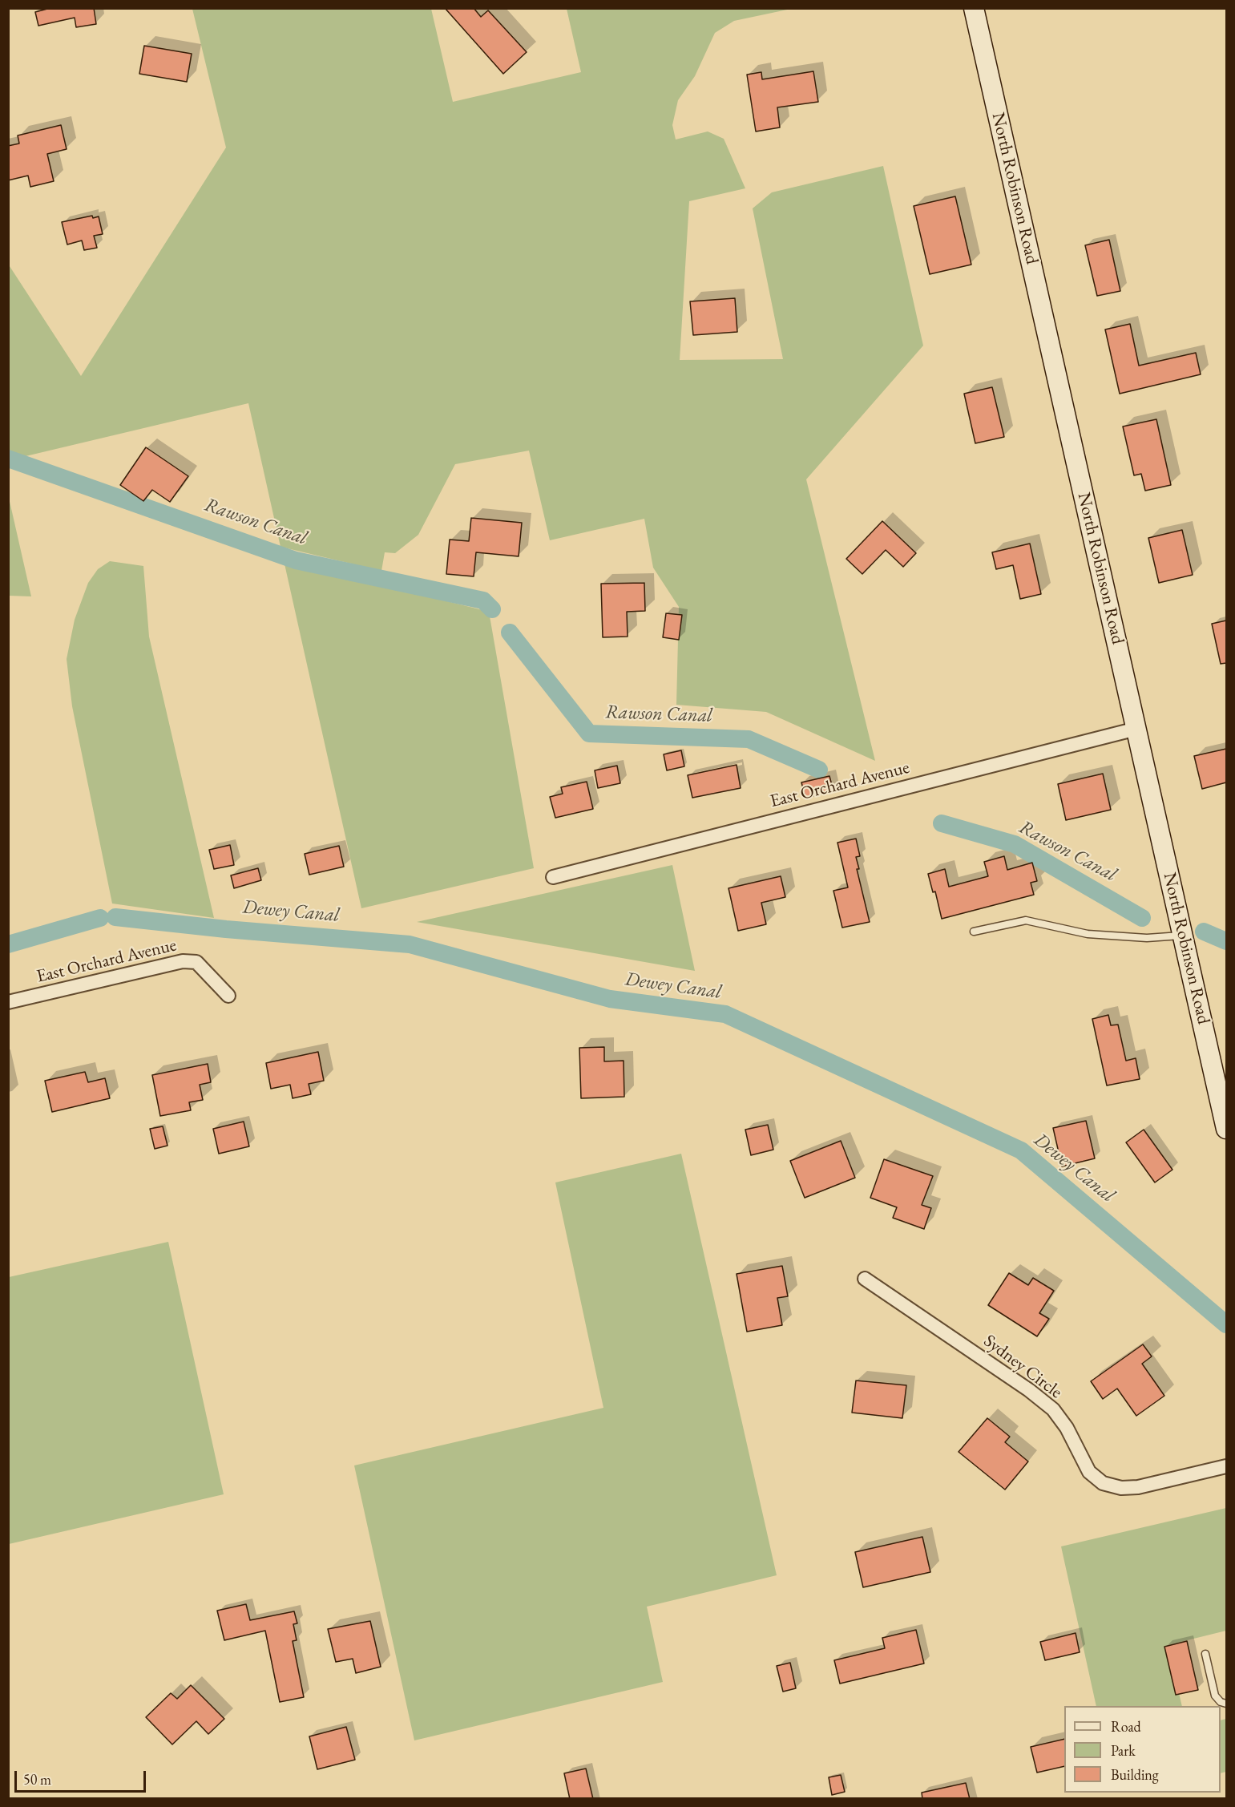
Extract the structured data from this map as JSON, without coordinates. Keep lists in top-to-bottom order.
{
  "streets": {
    "street": ["North Robinson Road", "East Orchard Avenue", "Sydney Circle"]
  },
  "crossings": [
    ["North Robinson Road", "East Orchard Avenue"]
  ],
  "water": ["Rawson Canal", "Dewey Canal"],
  "legend": ["Road", "Park", "Building"],
  "scale_bar": "50 m"
}
